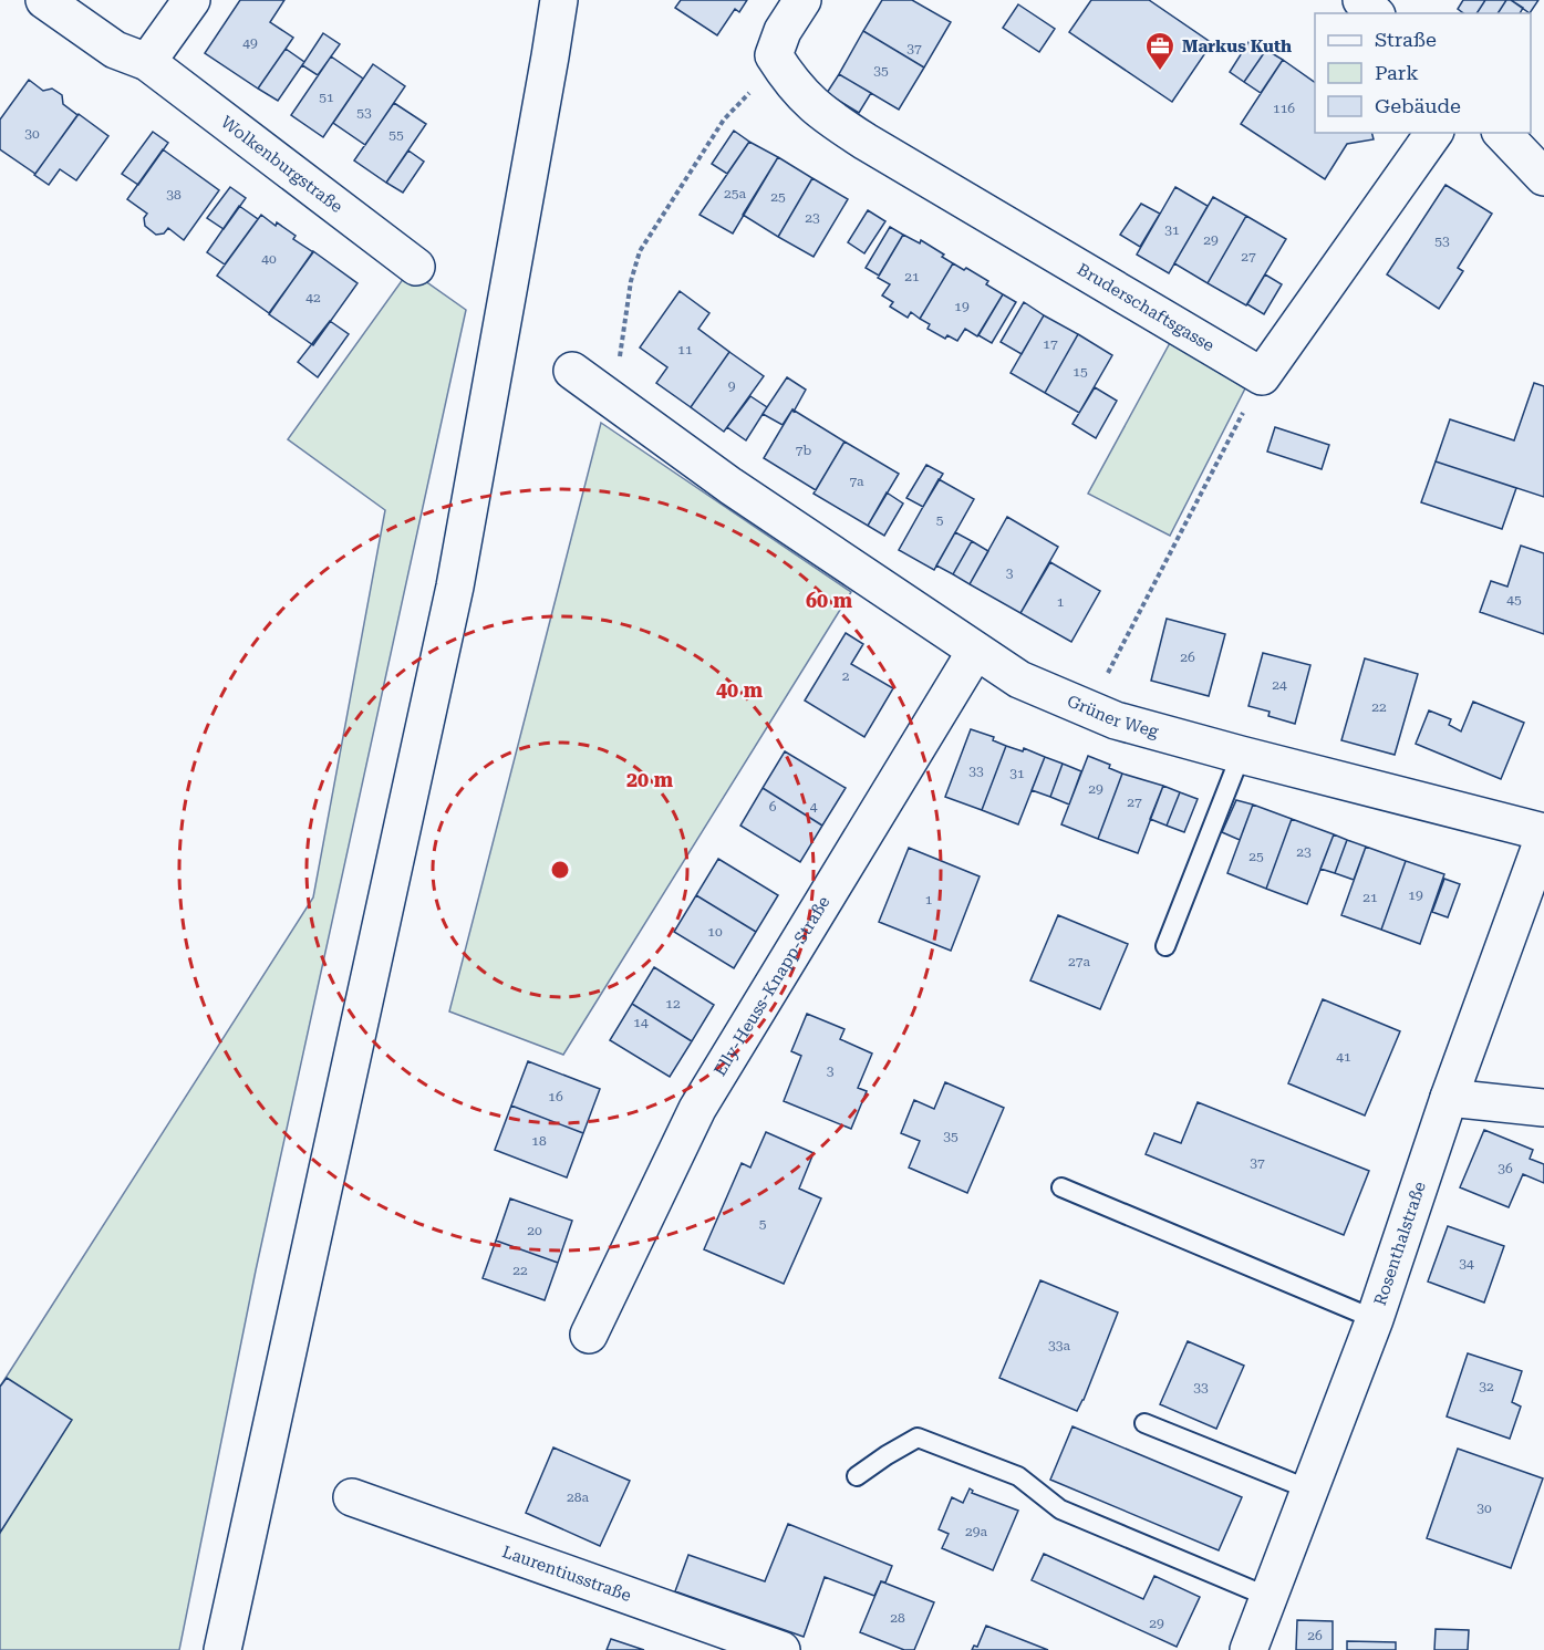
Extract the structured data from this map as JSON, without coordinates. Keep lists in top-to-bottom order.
{
  "streets": {
    "street": [
      "Wolkenburgstraße",
      "Bruderschaftsgasse",
      "Grüner Weg",
      "Elly-Heuss-Knapp-Straße",
      "Rosenthalstraße",
      "Laurentiusstraße"
    ]
  },
  "crossings": [
    ["Grüner Weg", "Elly-Heuss-Knapp-Straße"],
    ["Grüner Weg", "Rosenthalstraße"]
  ],
  "places": {
    "office": ["Markus Kuth"]
  },
  "house_numbers": [
    "49",
    "37",
    "35",
    "51",
    "116",
    "53",
    "30",
    "55",
    "25a",
    "38",
    "25",
    "23",
    "31",
    "29",
    "53",
    "27",
    "40",
    "21",
    "42",
    "19",
    "17",
    "11",
    "15",
    "9",
    "7b",
    "7a",
    "5",
    "3",
    "45",
    "1",
    "26",
    "2",
    "24",
    "22",
    "33",
    "31",
    "29",
    "27",
    "6",
    "4",
    "23",
    "25",
    "19",
    "21",
    "1",
    "10",
    "27a",
    "12",
    "14",
    "41",
    "3",
    "16",
    "35",
    "18",
    "37",
    "36",
    "5",
    "20",
    "34",
    "22",
    "33a",
    "32",
    "33",
    "28a",
    "30",
    "29a",
    "28",
    "29",
    "26"
  ],
  "legend": ["Straße", "Park", "Gebäude"],
  "rings": ["60 m", "40 m", "20 m"]
}
